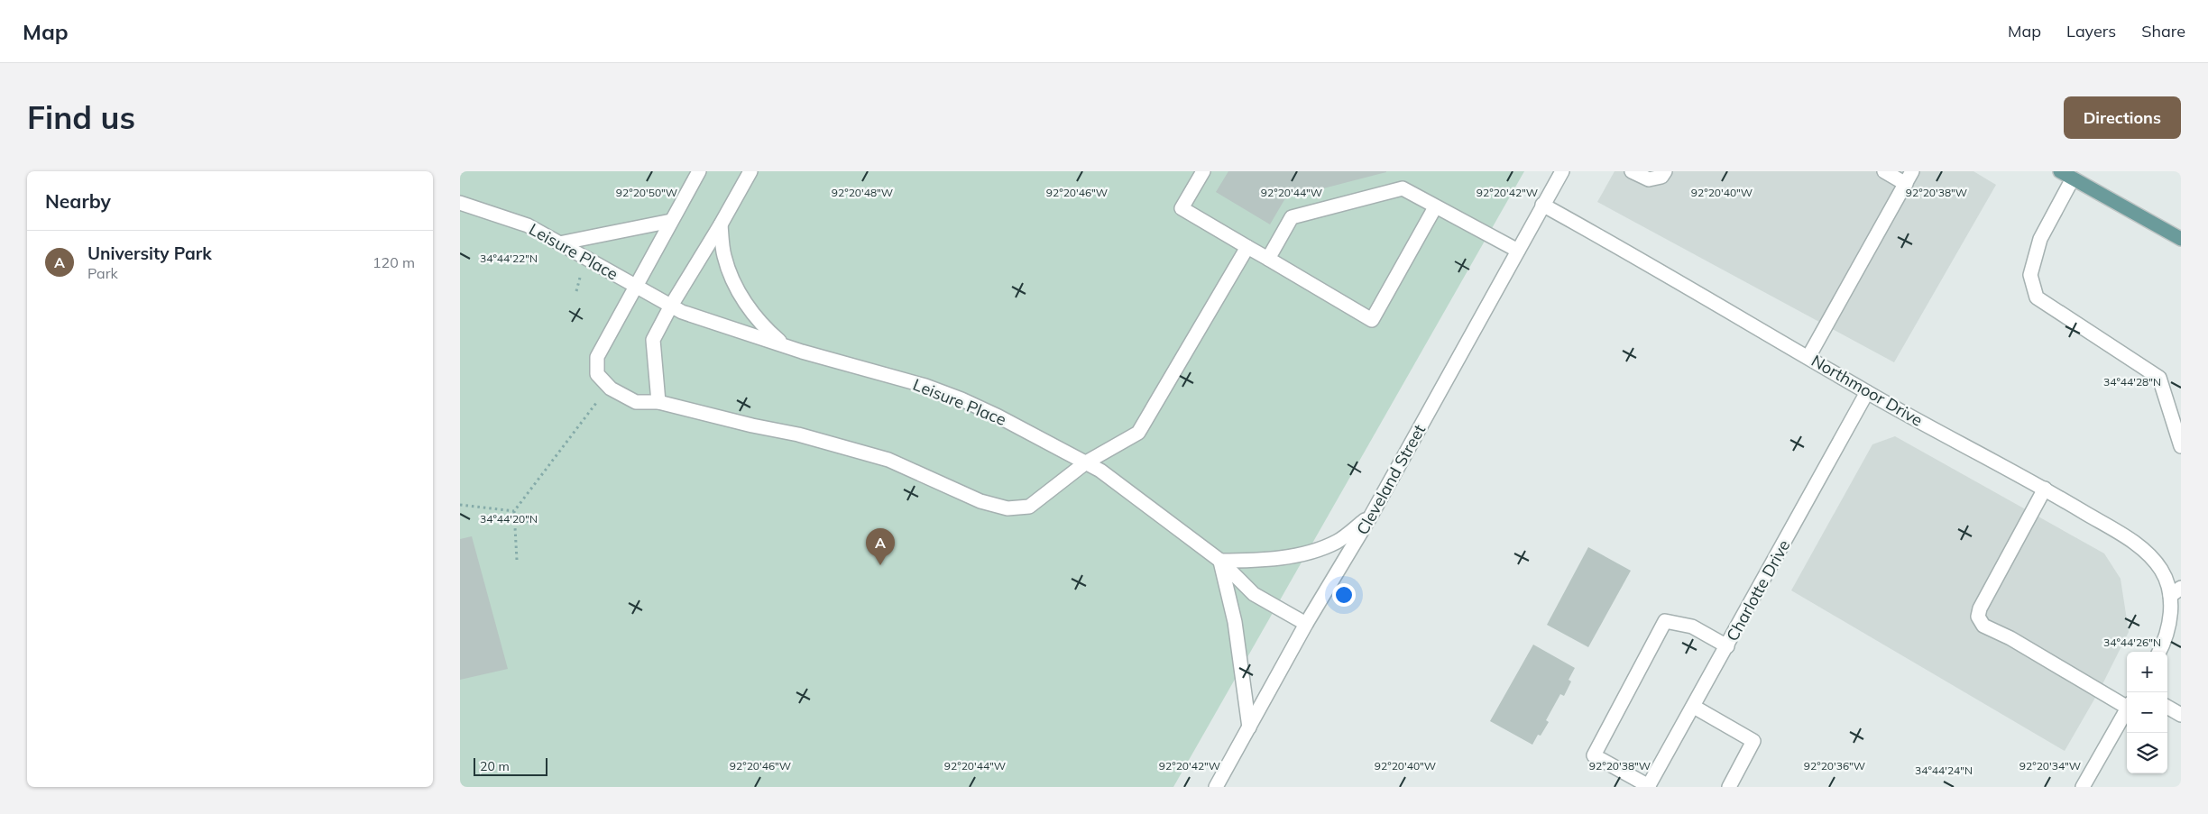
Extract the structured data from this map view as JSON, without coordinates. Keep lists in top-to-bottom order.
{
  "streets": {
    "street": [
      "Leisure Place",
      "Northmoor Drive",
      "Cleveland Street",
      "Charlotte Drive"
    ]
  },
  "crossings": [
    ["Leisure Place", "Cleveland Street"],
    ["Northmoor Drive", "Cleveland Street"],
    ["Northmoor Drive", "Charlotte Drive"]
  ],
  "scale_bar": "20 m",
  "page": {
    "header": "Map",
    "nav": ["Map", "Layers", "Share"],
    "buttons": "Directions",
    "title": "Find us",
    "heading": "Nearby",
    "list": [
      {
        "mark": "A",
        "name": "University Park",
        "note": "Park",
        "value": "120 m"
      }
    ],
    "pins": "A",
    "map_buttons": ["+", "−"],
    "scale": "20 m"
  },
  "coordinates": [
    "92°20'50\"W",
    "92°20'48\"W",
    "92°20'46\"W",
    "92°20'44\"W",
    "92°20'42\"W",
    "92°20'40\"W",
    "92°20'38\"W",
    "34°44'22\"N",
    "34°44'28\"N",
    "34°44'20\"N",
    "34°44'26\"N",
    "92°20'36\"W",
    "92°20'34\"W",
    "34°44'24\"N"
  ]
}
